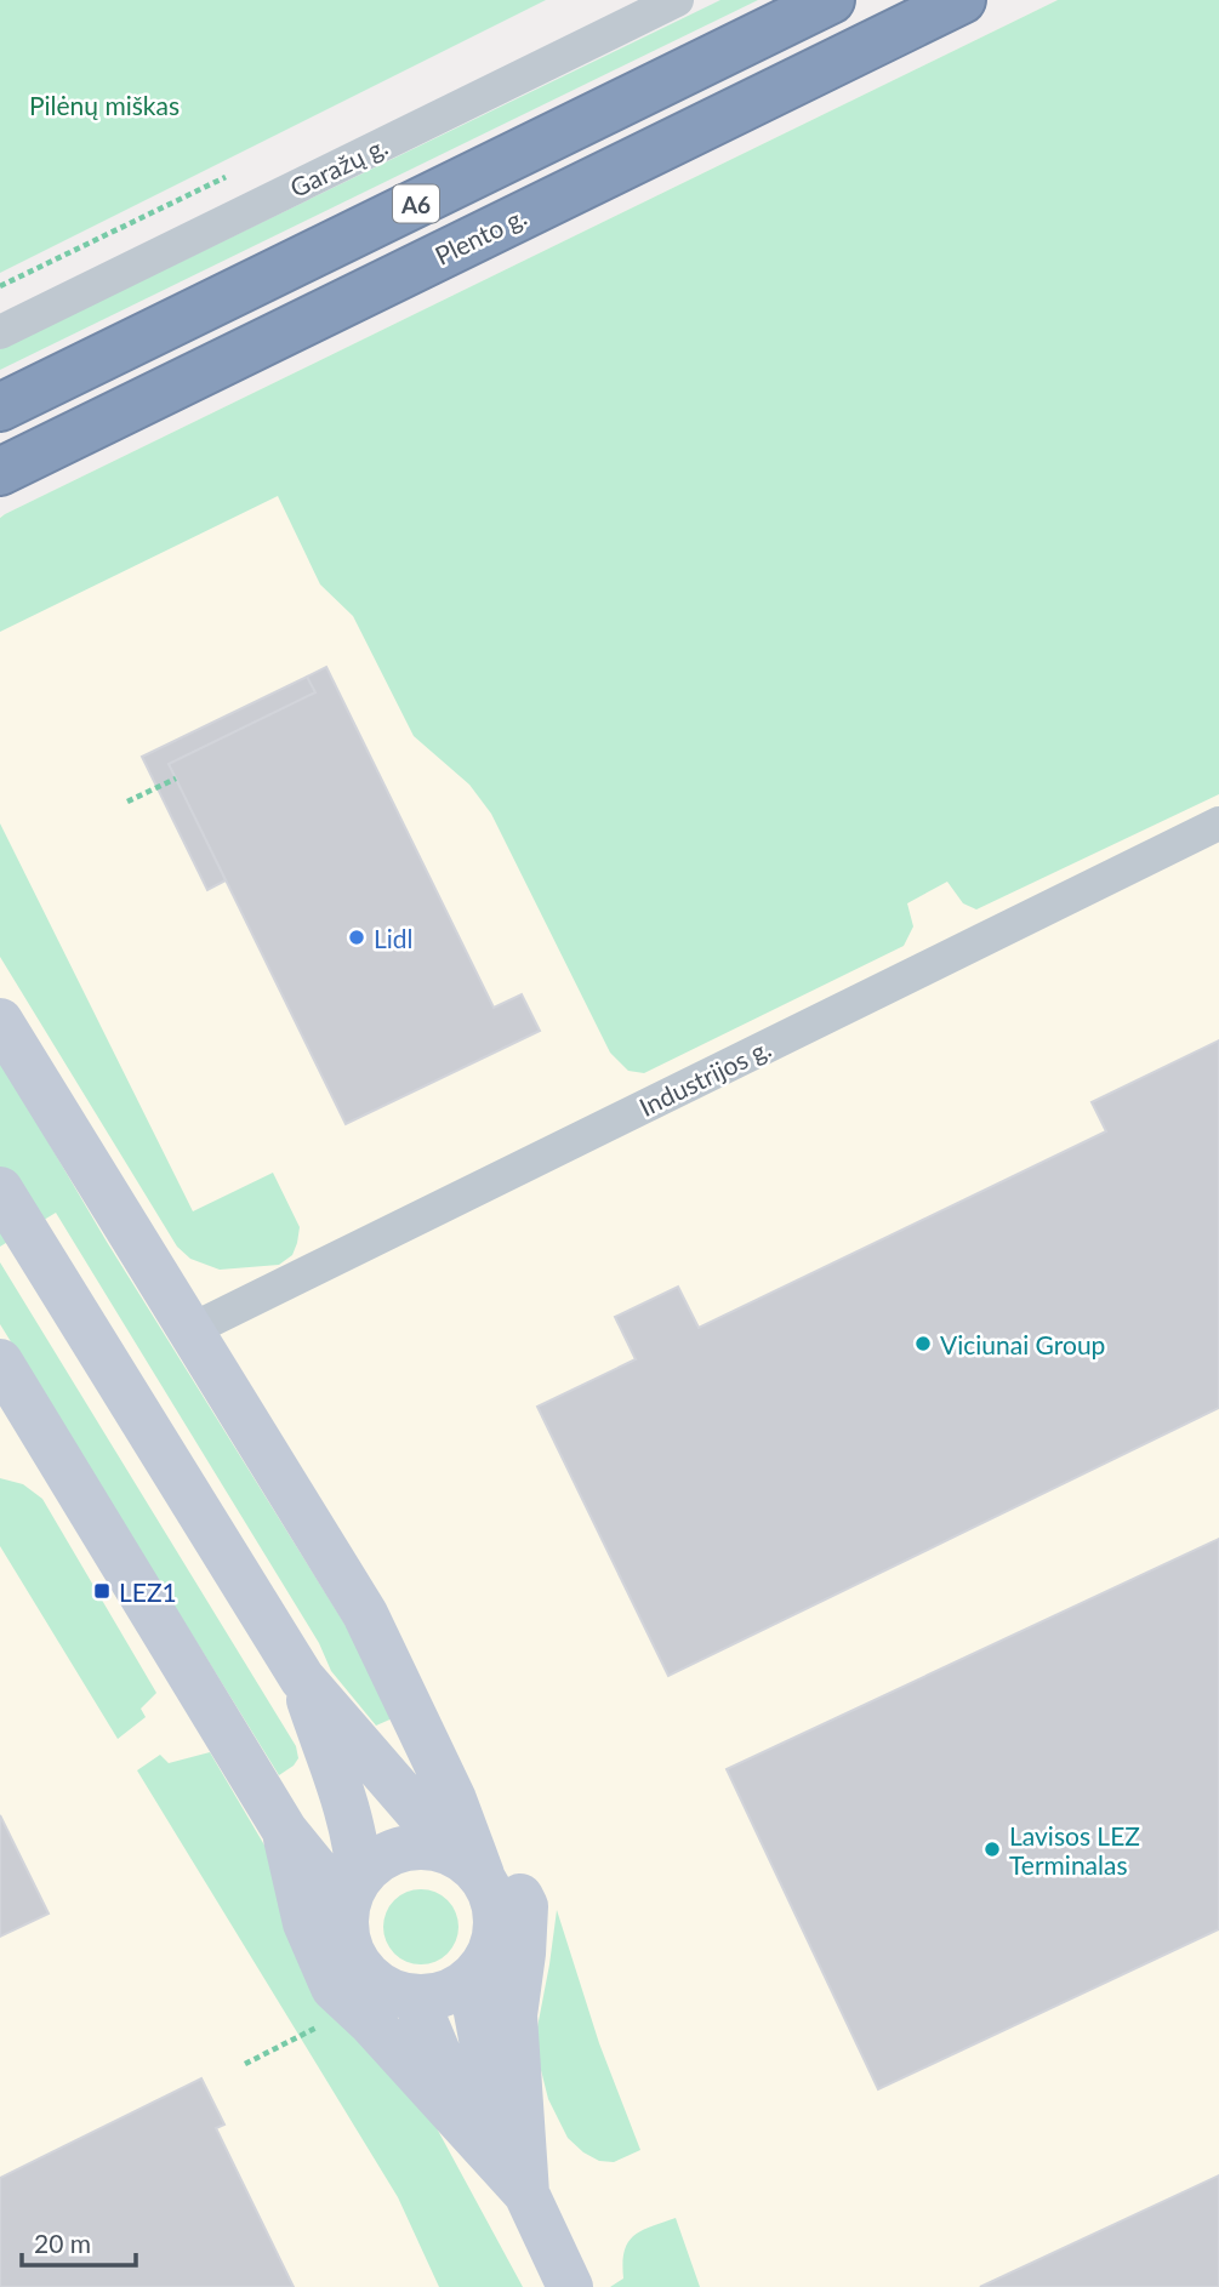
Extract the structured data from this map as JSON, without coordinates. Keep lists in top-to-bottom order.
{
  "streets": {
    "highway": ["A6", "Plento g."],
    "street": ["Garažų g.", "Industrijos g."]
  },
  "parks": ["Pilėnų miškas"],
  "places": {
    "other": ["Lidl", "Viciunai Group", "Lavisos LEZ Terminalas"],
    "transit": ["LEZ1"]
  },
  "scale_bar": "20 m"
}
